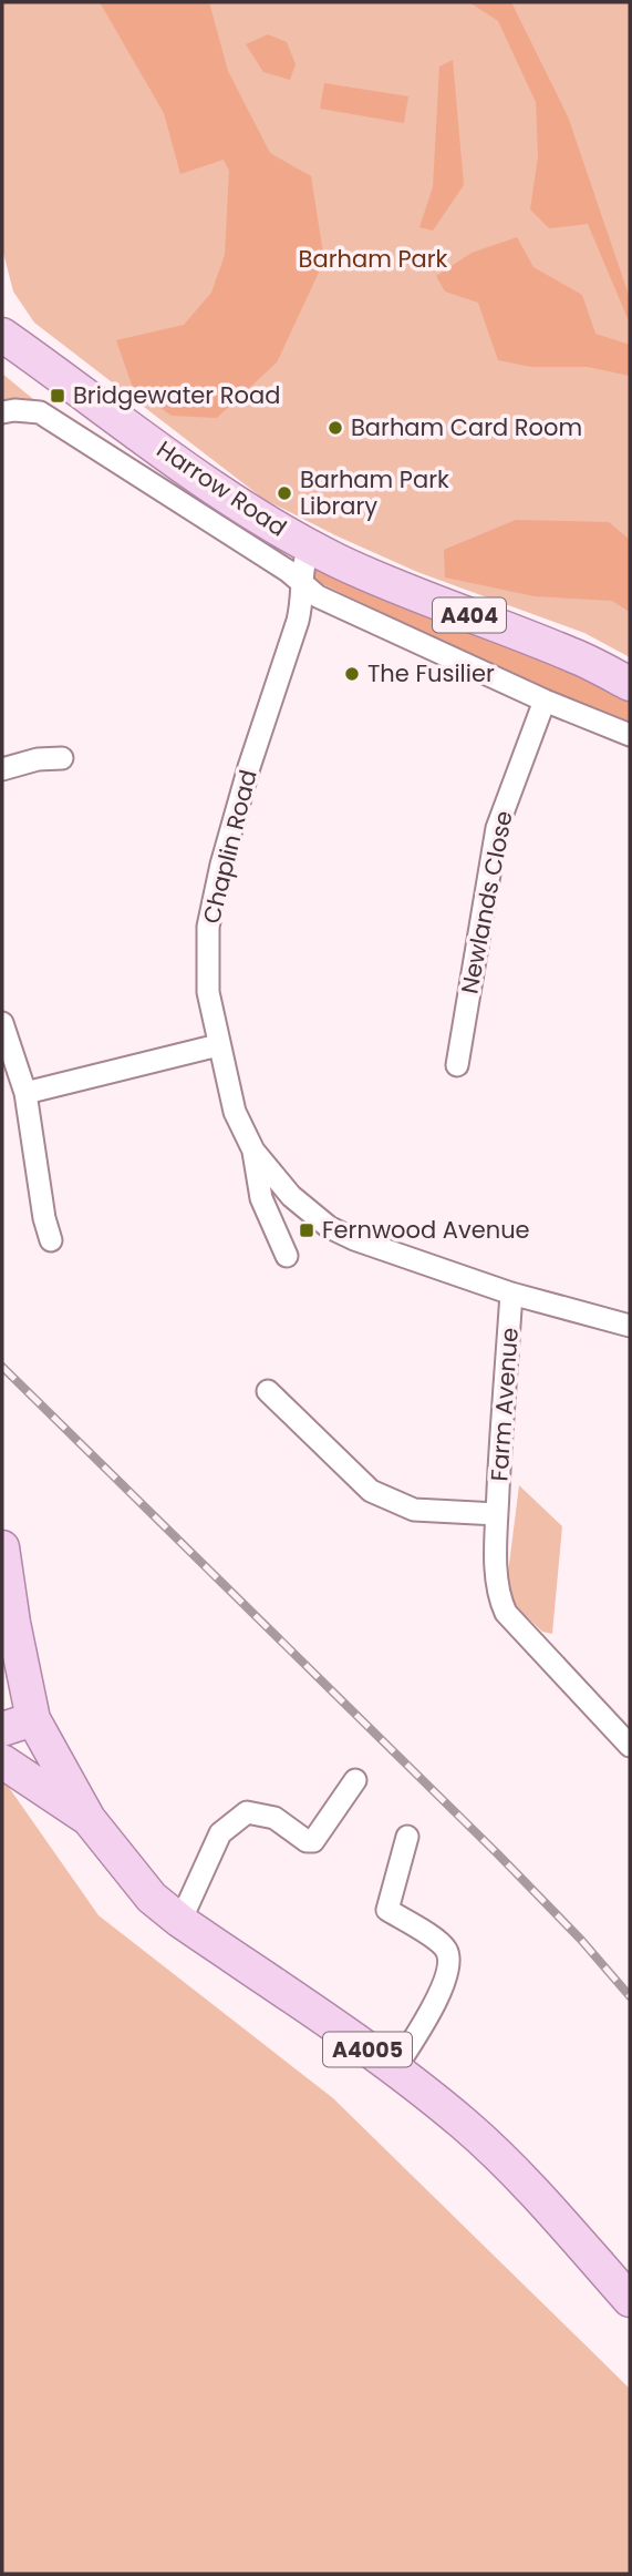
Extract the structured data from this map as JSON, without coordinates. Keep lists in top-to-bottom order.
{
  "streets": {
    "main road": ["Harrow Road", "A404", "A4005"],
    "street": ["Chaplin Road", "Newlands Close", "Farm Avenue"]
  },
  "crossings": [
    ["Harrow Road", "Chaplin Road"],
    ["Harrow Road", "Newlands Close"],
    ["Chaplin Road", "Farm Avenue"]
  ],
  "parks": ["Barham Park"],
  "places": {
    "transit": ["Bridgewater Road", "Fernwood Avenue"],
    "other": ["Barham Card Room", "Barham Park Library", "The Fusilier"]
  }
}
